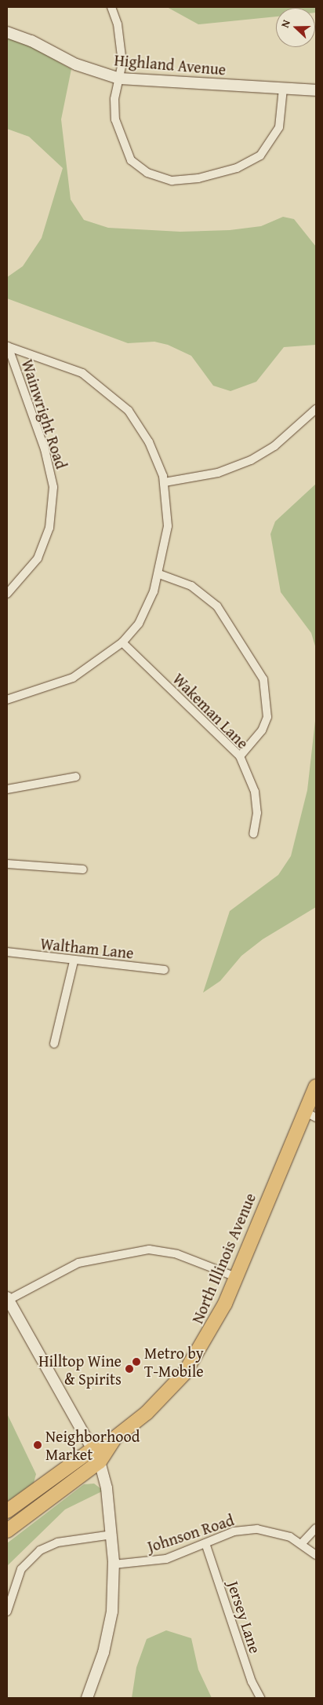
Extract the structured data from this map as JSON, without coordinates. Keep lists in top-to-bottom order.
{
  "streets": {
    "highway": ["North Illinois Avenue"],
    "street": [
      "Highland Avenue",
      "Wainwright Road",
      "Wakeman Lane",
      "Waltham Lane",
      "Johnson Road",
      "Jersey Lane"
    ]
  },
  "crossings": [
    ["Johnson Road", "Jersey Lane"]
  ],
  "places": ["Metro by T-Mobile", "Hilltop Wine & Spirits", "Neighborhood Market"],
  "north": "left"
}
